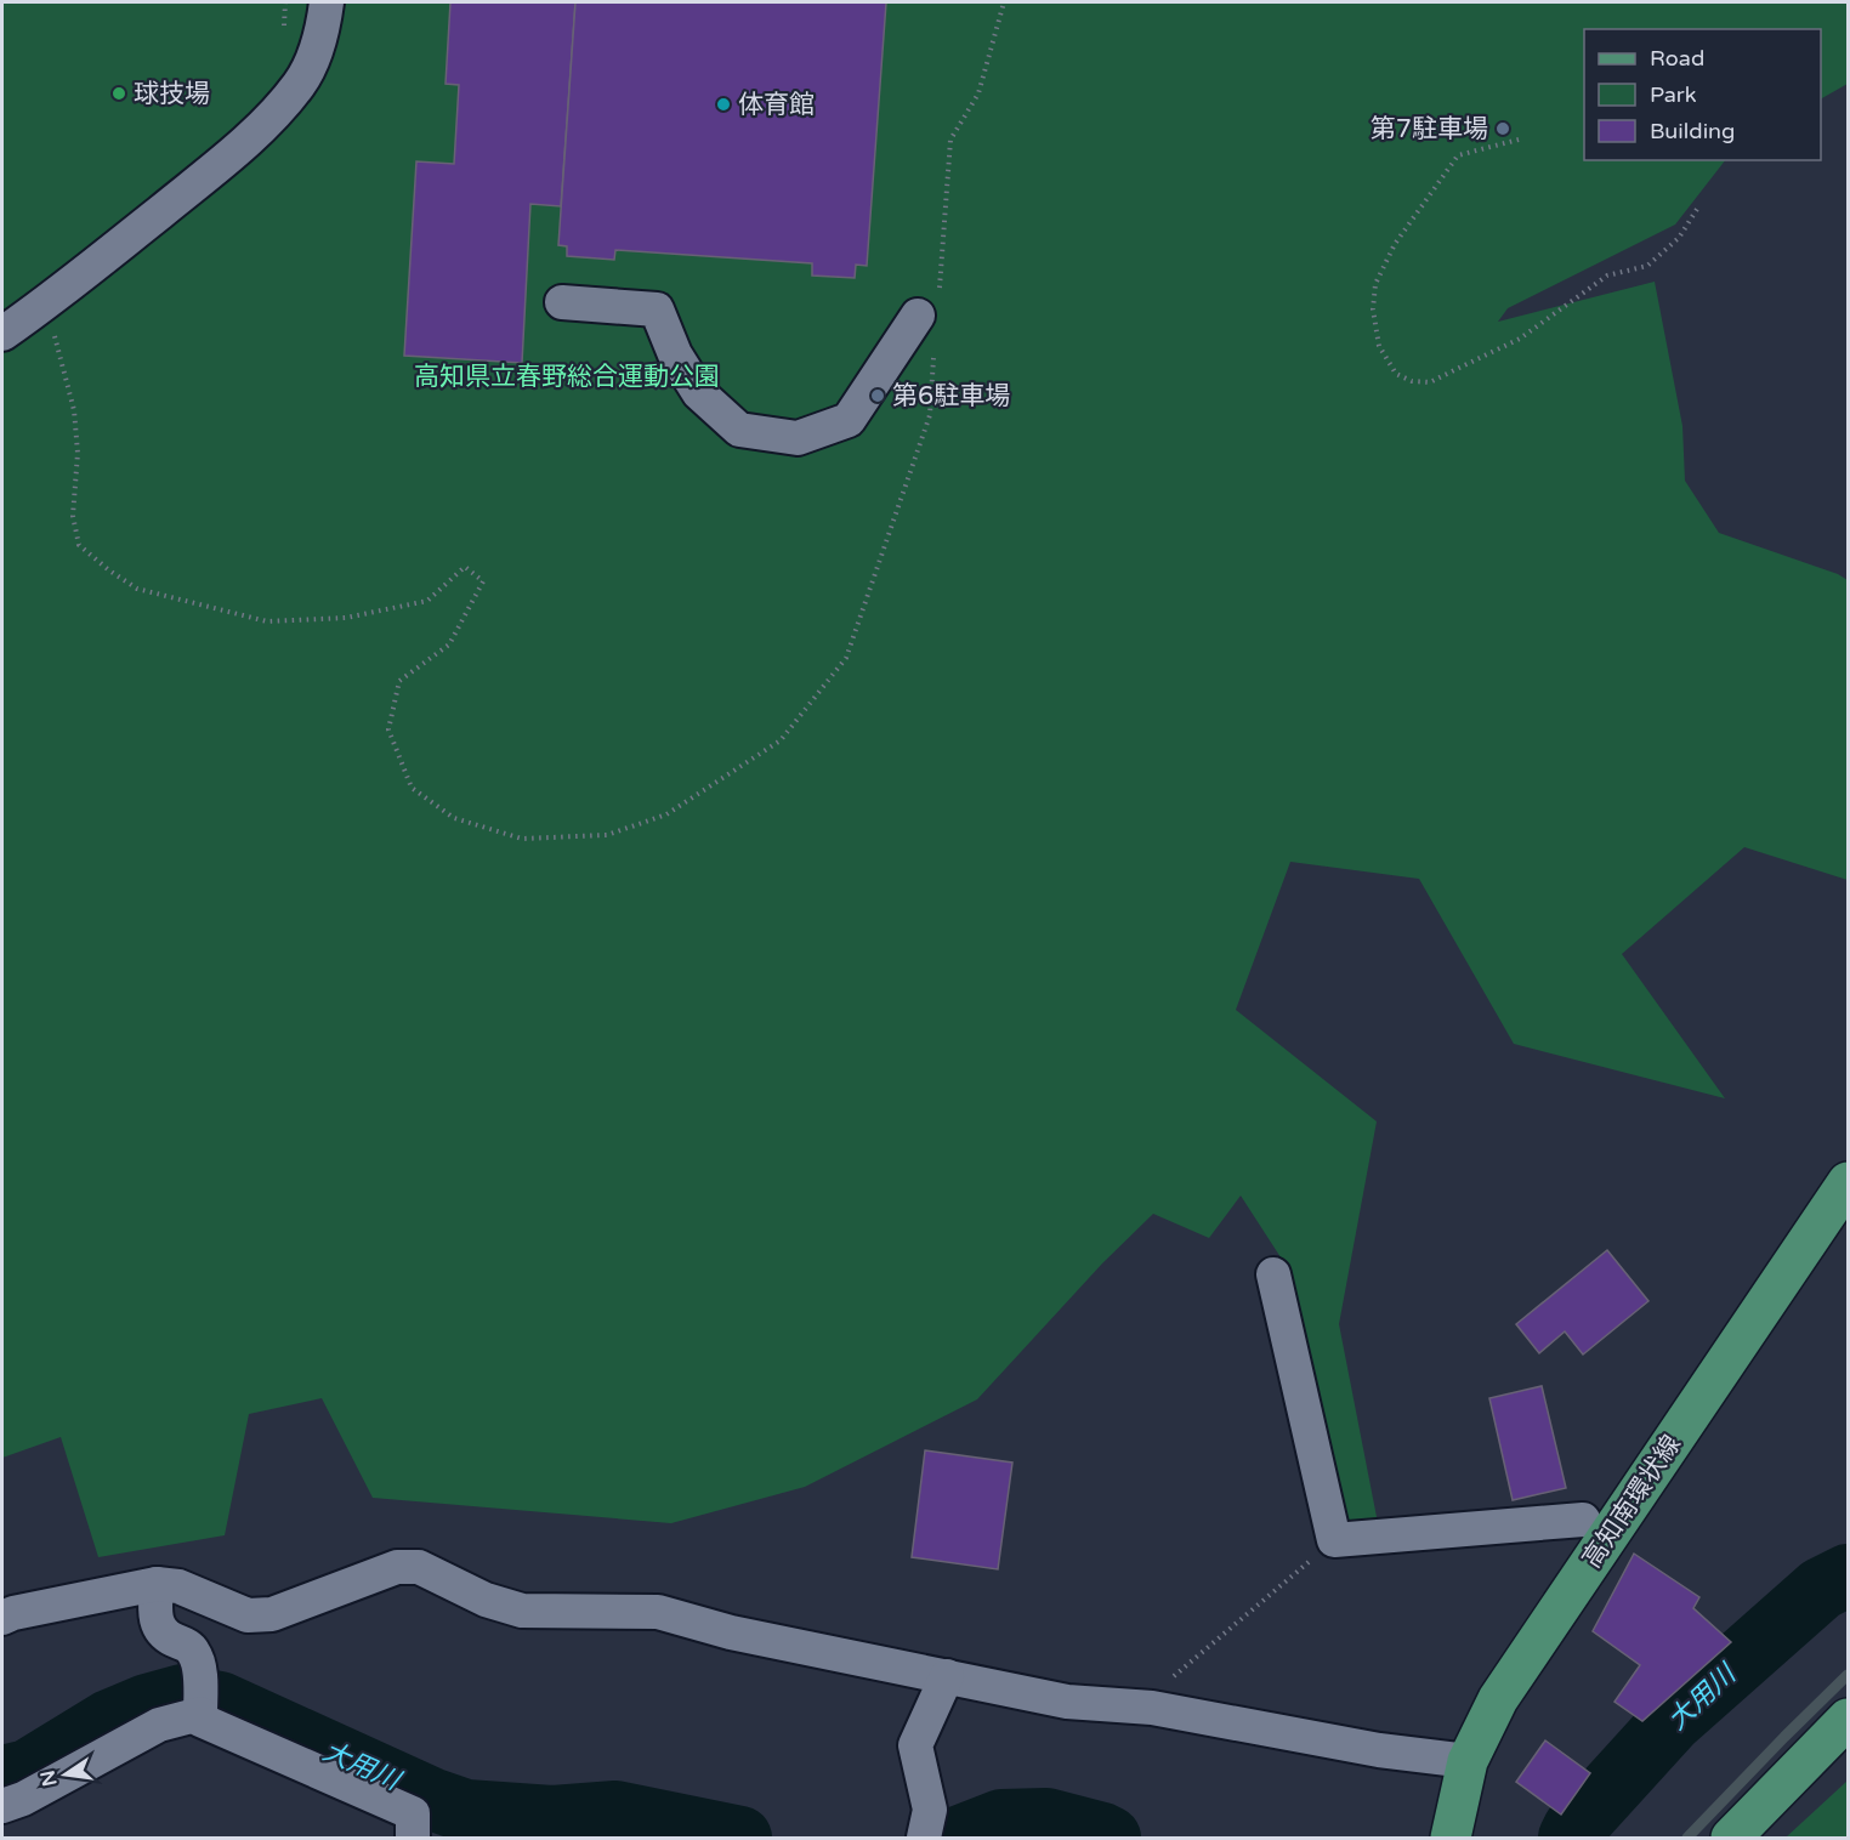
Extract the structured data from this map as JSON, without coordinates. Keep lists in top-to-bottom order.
{
  "streets": {
    "main road": ["高知南環状線"]
  },
  "water": ["大用川"],
  "parks": ["高知県立春野総合運動公園"],
  "places": [
    "球技場",
    "体育館",
    "第7駐車場",
    "第6駐車場"
  ],
  "legend": ["Road", "Park", "Building"],
  "north": "left"
}
